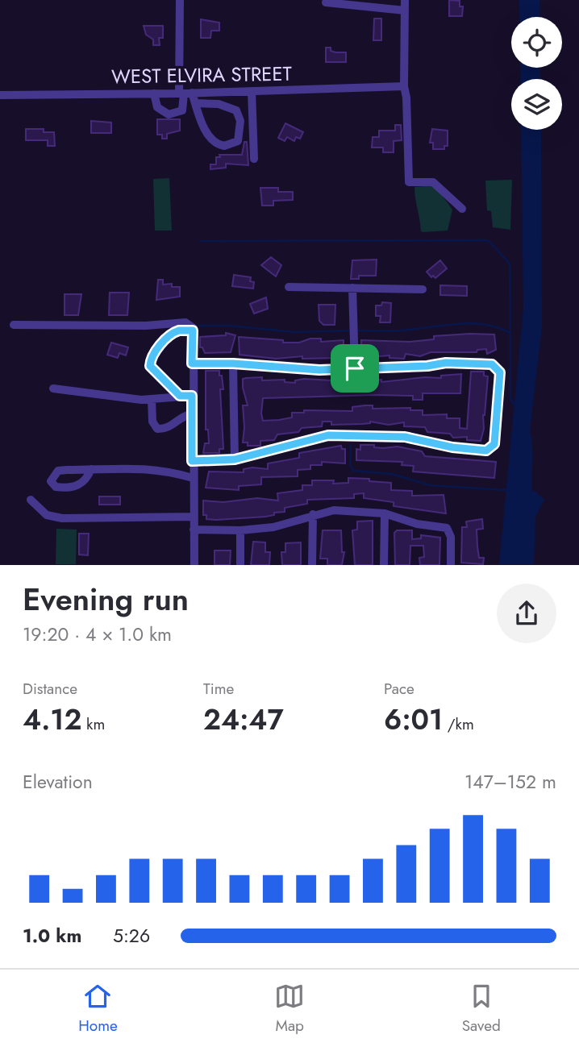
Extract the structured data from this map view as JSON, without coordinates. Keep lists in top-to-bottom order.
{
  "streets": {
    "street": ["WEST ELVIRA STREET"]
  },
  "page": {
    "heading": ["Evening run", "19:20 · 4 × 1.0 km"],
    "stats": [
      ["Distance", "4.12 km"],
      ["Time", "24:47"],
      ["Pace", "6:01 /km"]
    ],
    "chart": ["Elevation", "147–152 m"],
    "list": [
      {
        "name": "1.0 km",
        "note": "5:26"
      }
    ],
    "tabs": ["Home", "Map", "Saved"]
  }
}
